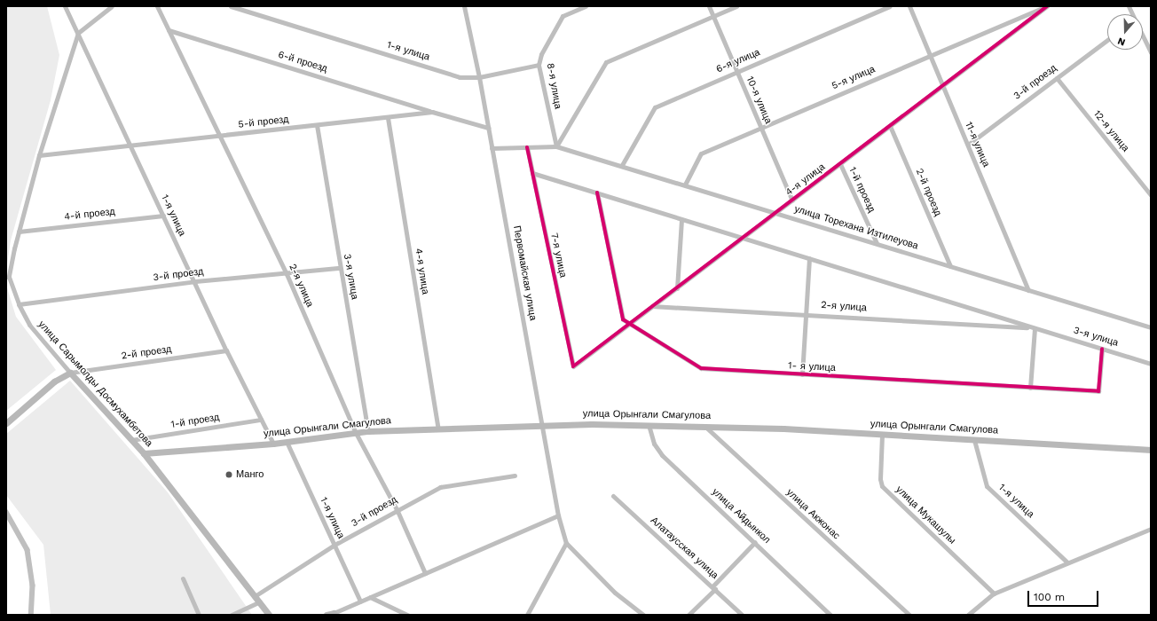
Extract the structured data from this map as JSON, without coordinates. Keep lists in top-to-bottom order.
{
  "streets": {
    "main road": ["улица Сарымолды Досмухамбетова", "улица Орынгали Смагулова"],
    "street": [
      "1-я улица",
      "6-я улица",
      "6-й проезд",
      "5-я улица",
      "3-й проезд",
      "8-я улица",
      "10-я улица",
      "5-й проезд",
      "12-я улица",
      "11-я улица",
      "4-я улица",
      "1-й проезд",
      "2-й проезд",
      "4-й проезд",
      "улица Торехана Изтилеуова",
      "7-я улица",
      "Первомайская улица",
      "3-я улица",
      "2-я улица",
      "1- я улица",
      "улица Акжонас",
      "улица Мукашулы",
      "улица Айдынкол",
      "Алатаусская улица"
    ]
  },
  "crossings": [
    ["1-я улица", "3-й проезд"],
    ["1-я улица", "8-я улица"],
    ["1-я улица", "5-й проезд"],
    ["1-я улица", "1-й проезд"],
    ["1-я улица", "2-й проезд"],
    ["1-я улица", "4-й проезд"],
    ["1-я улица", "Первомайская улица"],
    ["1-я улица", "улица Сарымолды Досмухамбетова"],
    ["1-я улица", "улица Орынгали Смагулова"],
    ["6-я улица", "10-я улица"],
    ["6-я улица", "улица Торехана Изтилеуова"],
    ["6-й проезд", "5-й проезд"],
    ["6-й проезд", "2-я улица"],
    ["5-я улица", "10-я улица"],
    ["5-я улица", "11-я улица"],
    ["5-я улица", "4-я улица"],
    ["5-я улица", "улица Торехана Изтилеуова"],
    ["3-й проезд", "12-я улица"],
    ["3-й проезд", "11-я улица"],
    ["3-й проезд", "3-я улица"],
    ["3-й проезд", "2-я улица"],
    ["3-й проезд", "улица Сарымолды Досмухамбетова"],
    ["8-я улица", "улица Торехана Изтилеуова"],
    ["10-я улица", "4-я улица"],
    ["5-й проезд", "4-я улица"],
    ["5-й проезд", "Первомайская улица"],
    ["5-й проезд", "3-я улица"],
    ["5-й проезд", "2-я улица"],
    ["5-й проезд", "улица Сарымолды Досмухамбетова"],
    ["11-я улица", "4-я улица"],
    ["11-я улица", "улица Торехана Изтилеуова"],
    ["4-я улица", "1-й проезд"],
    ["4-я улица", "2-й проезд"],
    ["4-я улица", "улица Торехана Изтилеуова"],
    ["4-я улица", "7-я улица"],
    ["4-я улица", "2-я улица"],
    ["4-я улица", "1- я улица"],
    ["4-я улица", "улица Орынгали Смагулова"],
    ["1-й проезд", "улица Торехана Изтилеуова"],
    ["1-й проезд", "улица Сарымолды Досмухамбетова"],
    ["2-й проезд", "улица Торехана Изтилеуова"],
    ["2-й проезд", "улица Сарымолды Досмухамбетова"],
    ["4-й проезд", "улица Сарымолды Досмухамбетова"],
    ["улица Торехана Изтилеуова", "7-я улица"],
    ["улица Торехана Изтилеуова", "Первомайская улица"],
    ["Первомайская улица", "улица Орынгали Смагулова"],
    ["3-я улица", "2-я улица"],
    ["3-я улица", "1- я улица"],
    ["3-я улица", "улица Орынгали Смагулова"],
    ["2-я улица", "улица Орынгали Смагулова"],
    ["улица Сарымолды Досмухамбетова", "улица Орынгали Смагулова"],
    ["улица Орынгали Смагулова", "улица Акжонас"],
    ["улица Орынгали Смагулова", "улица Мукашулы"],
    ["улица Орынгали Смагулова", "улица Айдынкол"]
  ],
  "places": ["Манго"],
  "scale_bar": "100 m",
  "north": "bottom"
}
